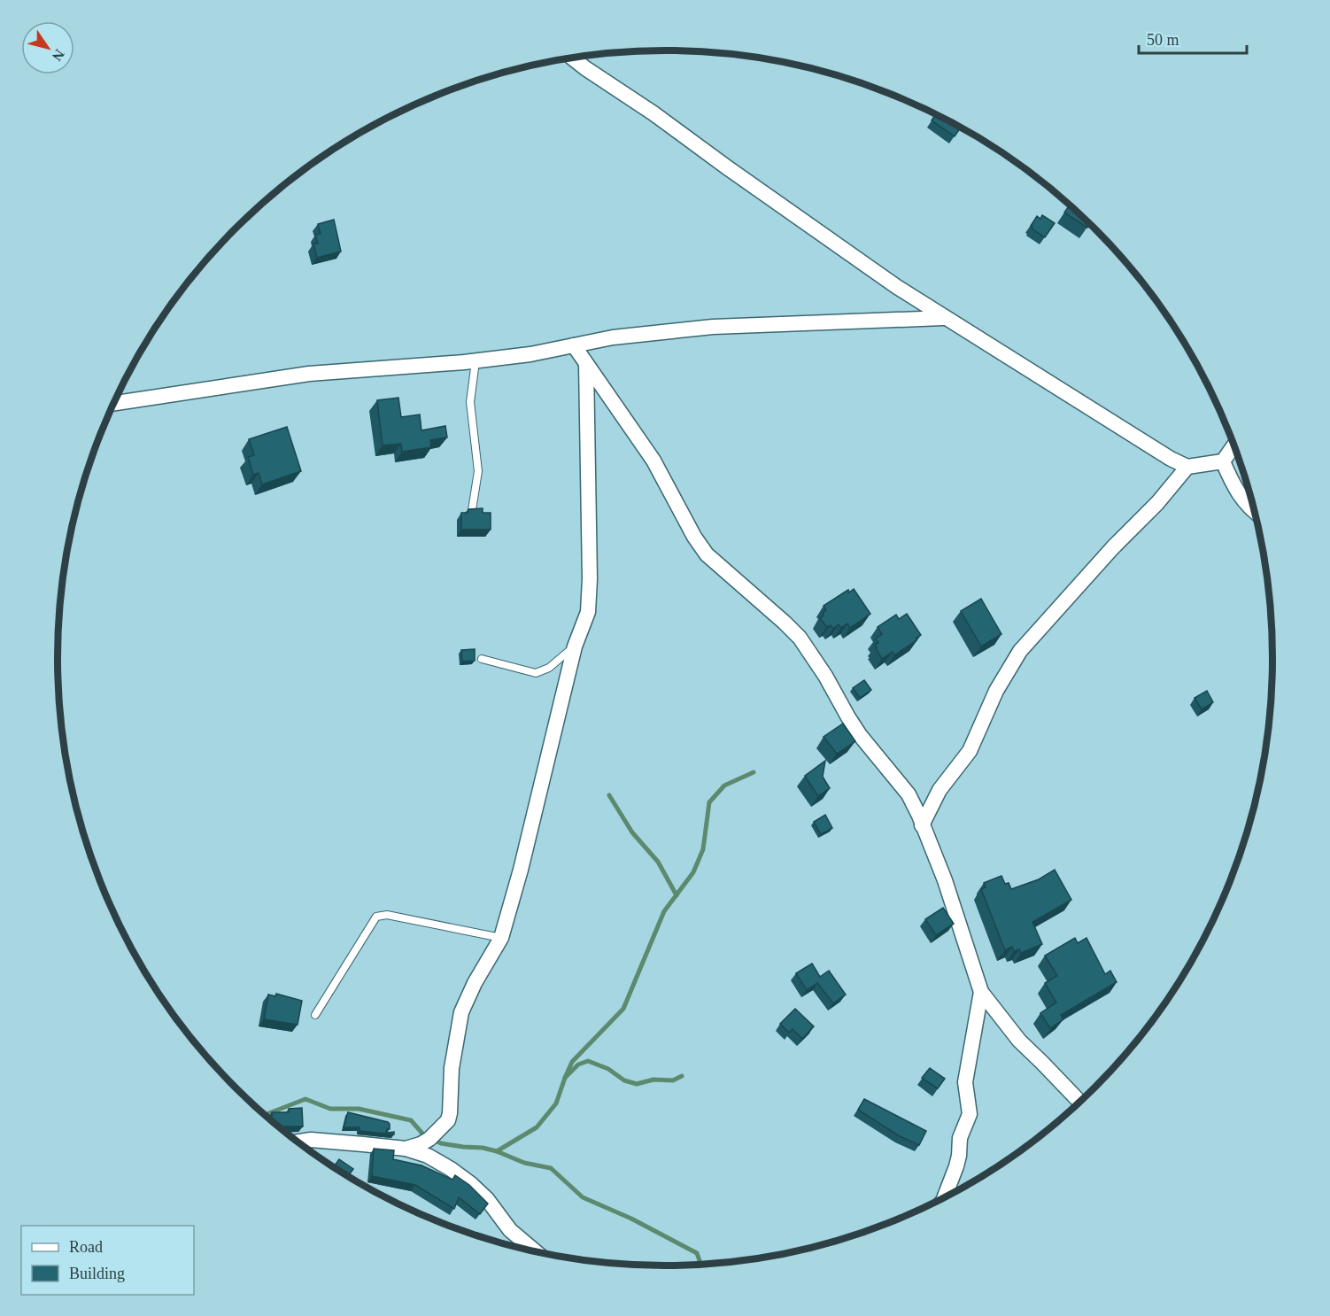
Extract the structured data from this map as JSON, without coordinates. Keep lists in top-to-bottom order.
{
  "legend": ["Road", "Building"],
  "scale_bar": "50 m",
  "north": "bottom right"
}
